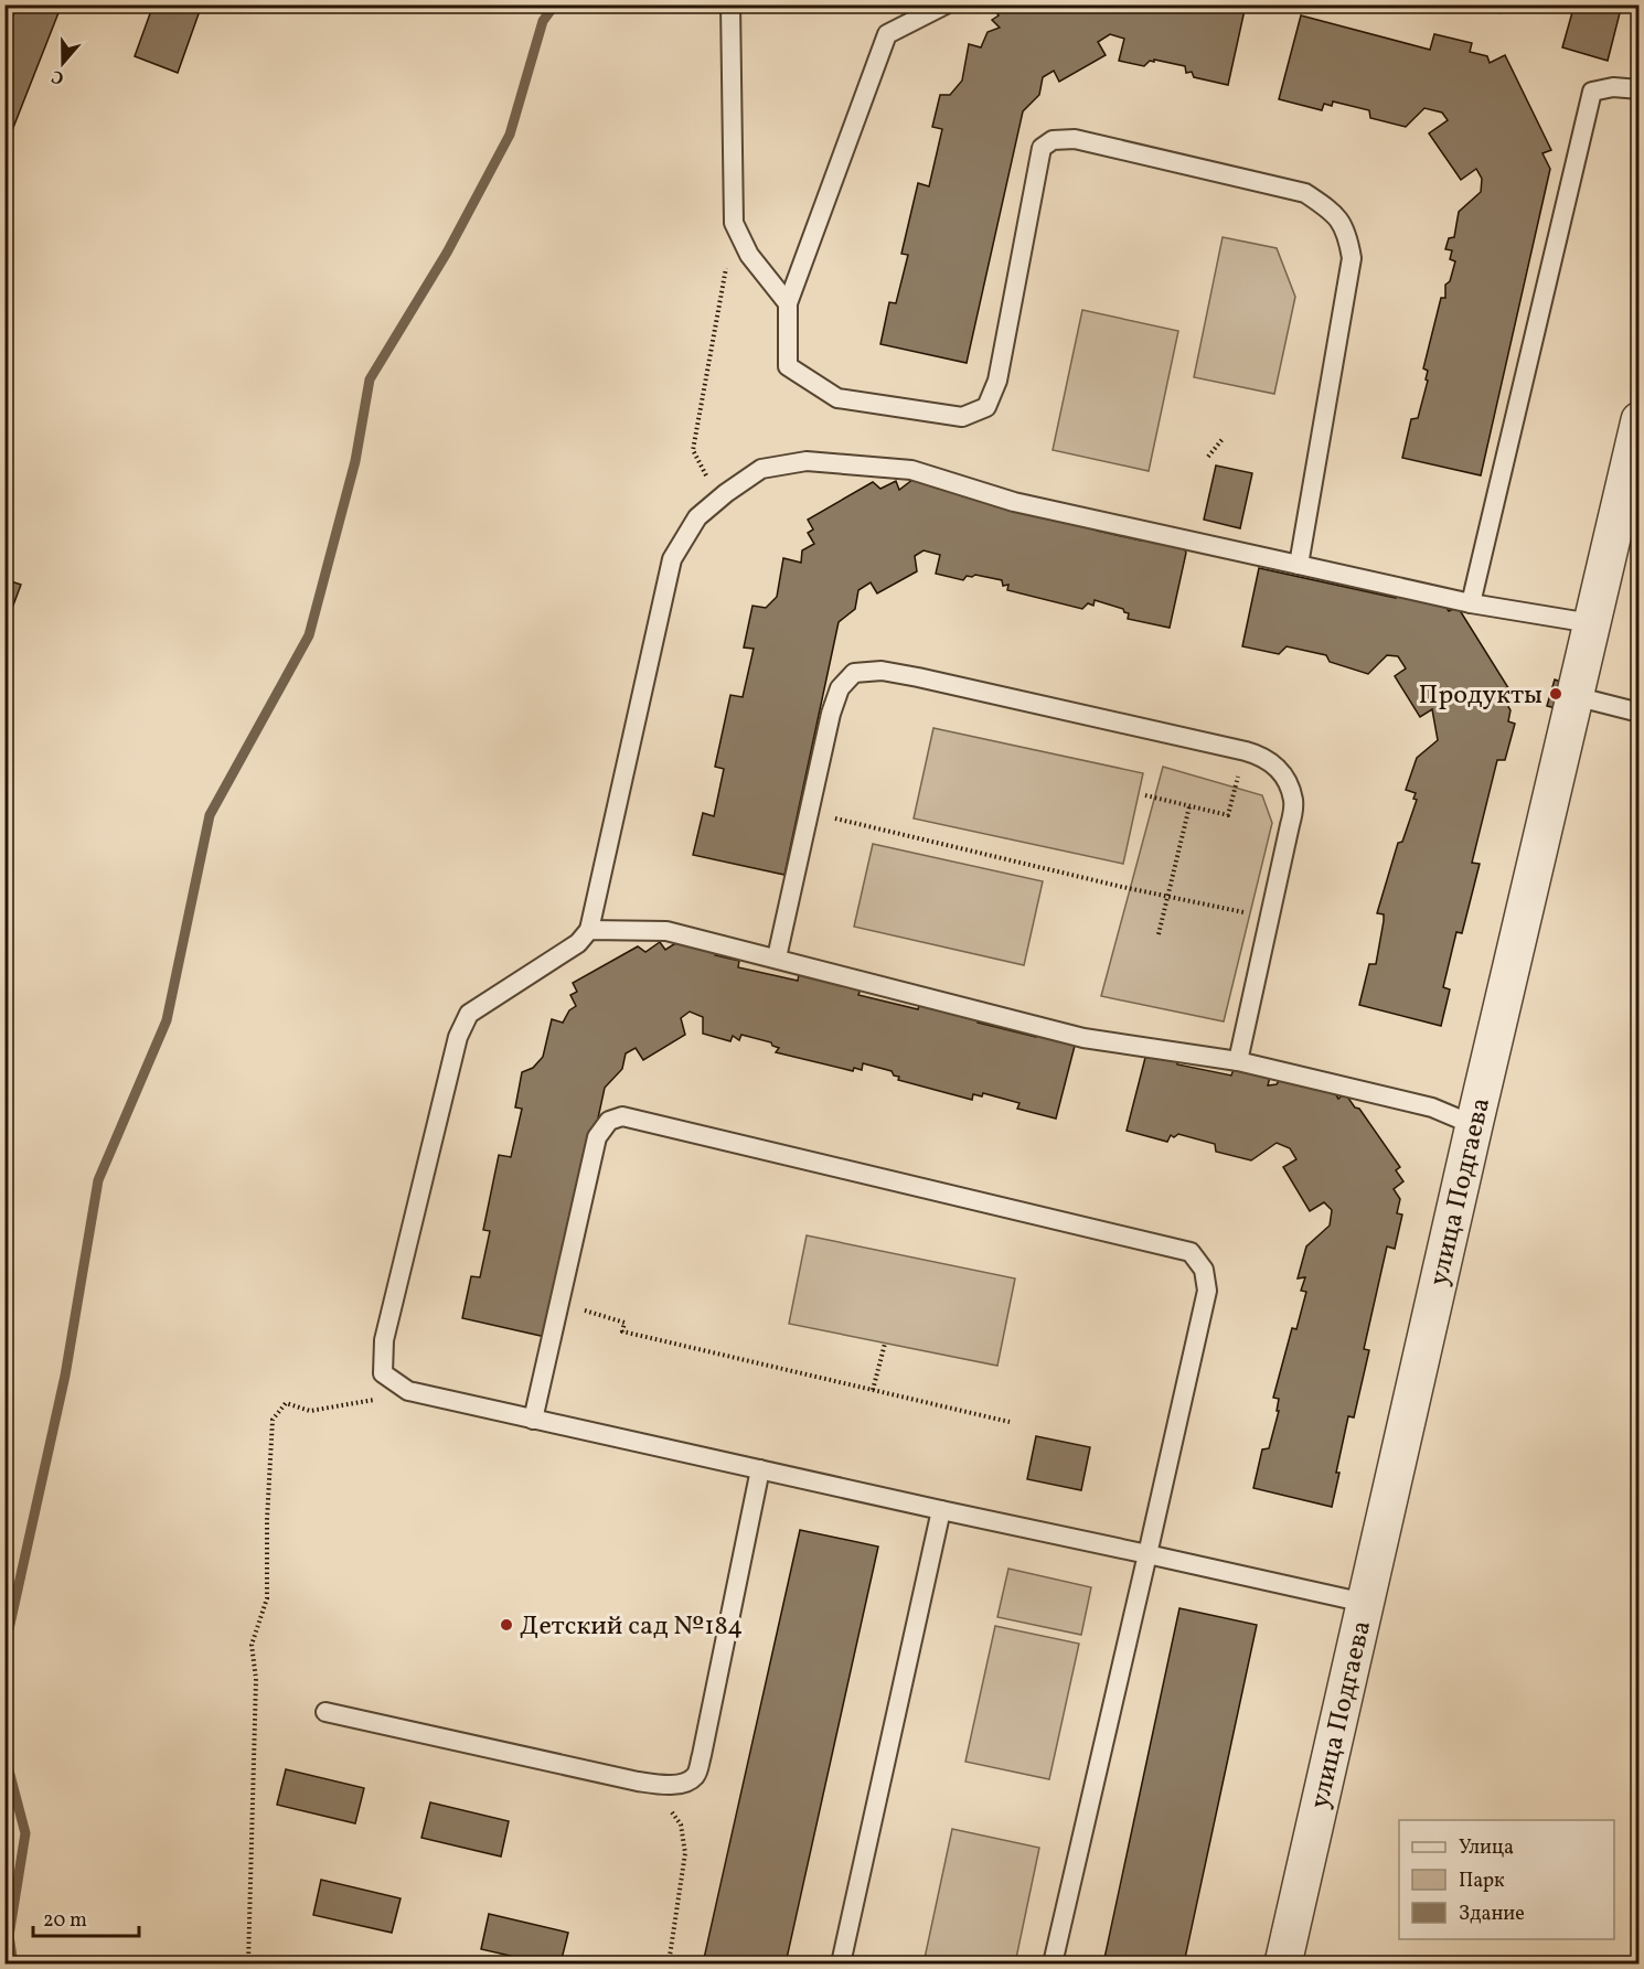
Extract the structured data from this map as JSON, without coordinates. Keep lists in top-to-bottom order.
{
  "streets": {
    "street": ["улица Подгаева"]
  },
  "places": ["Продукты", "Детский сад №184"],
  "legend": ["Улица", "Парк", "Здание"],
  "scale_bar": "20 m",
  "north": "bottom"
}
